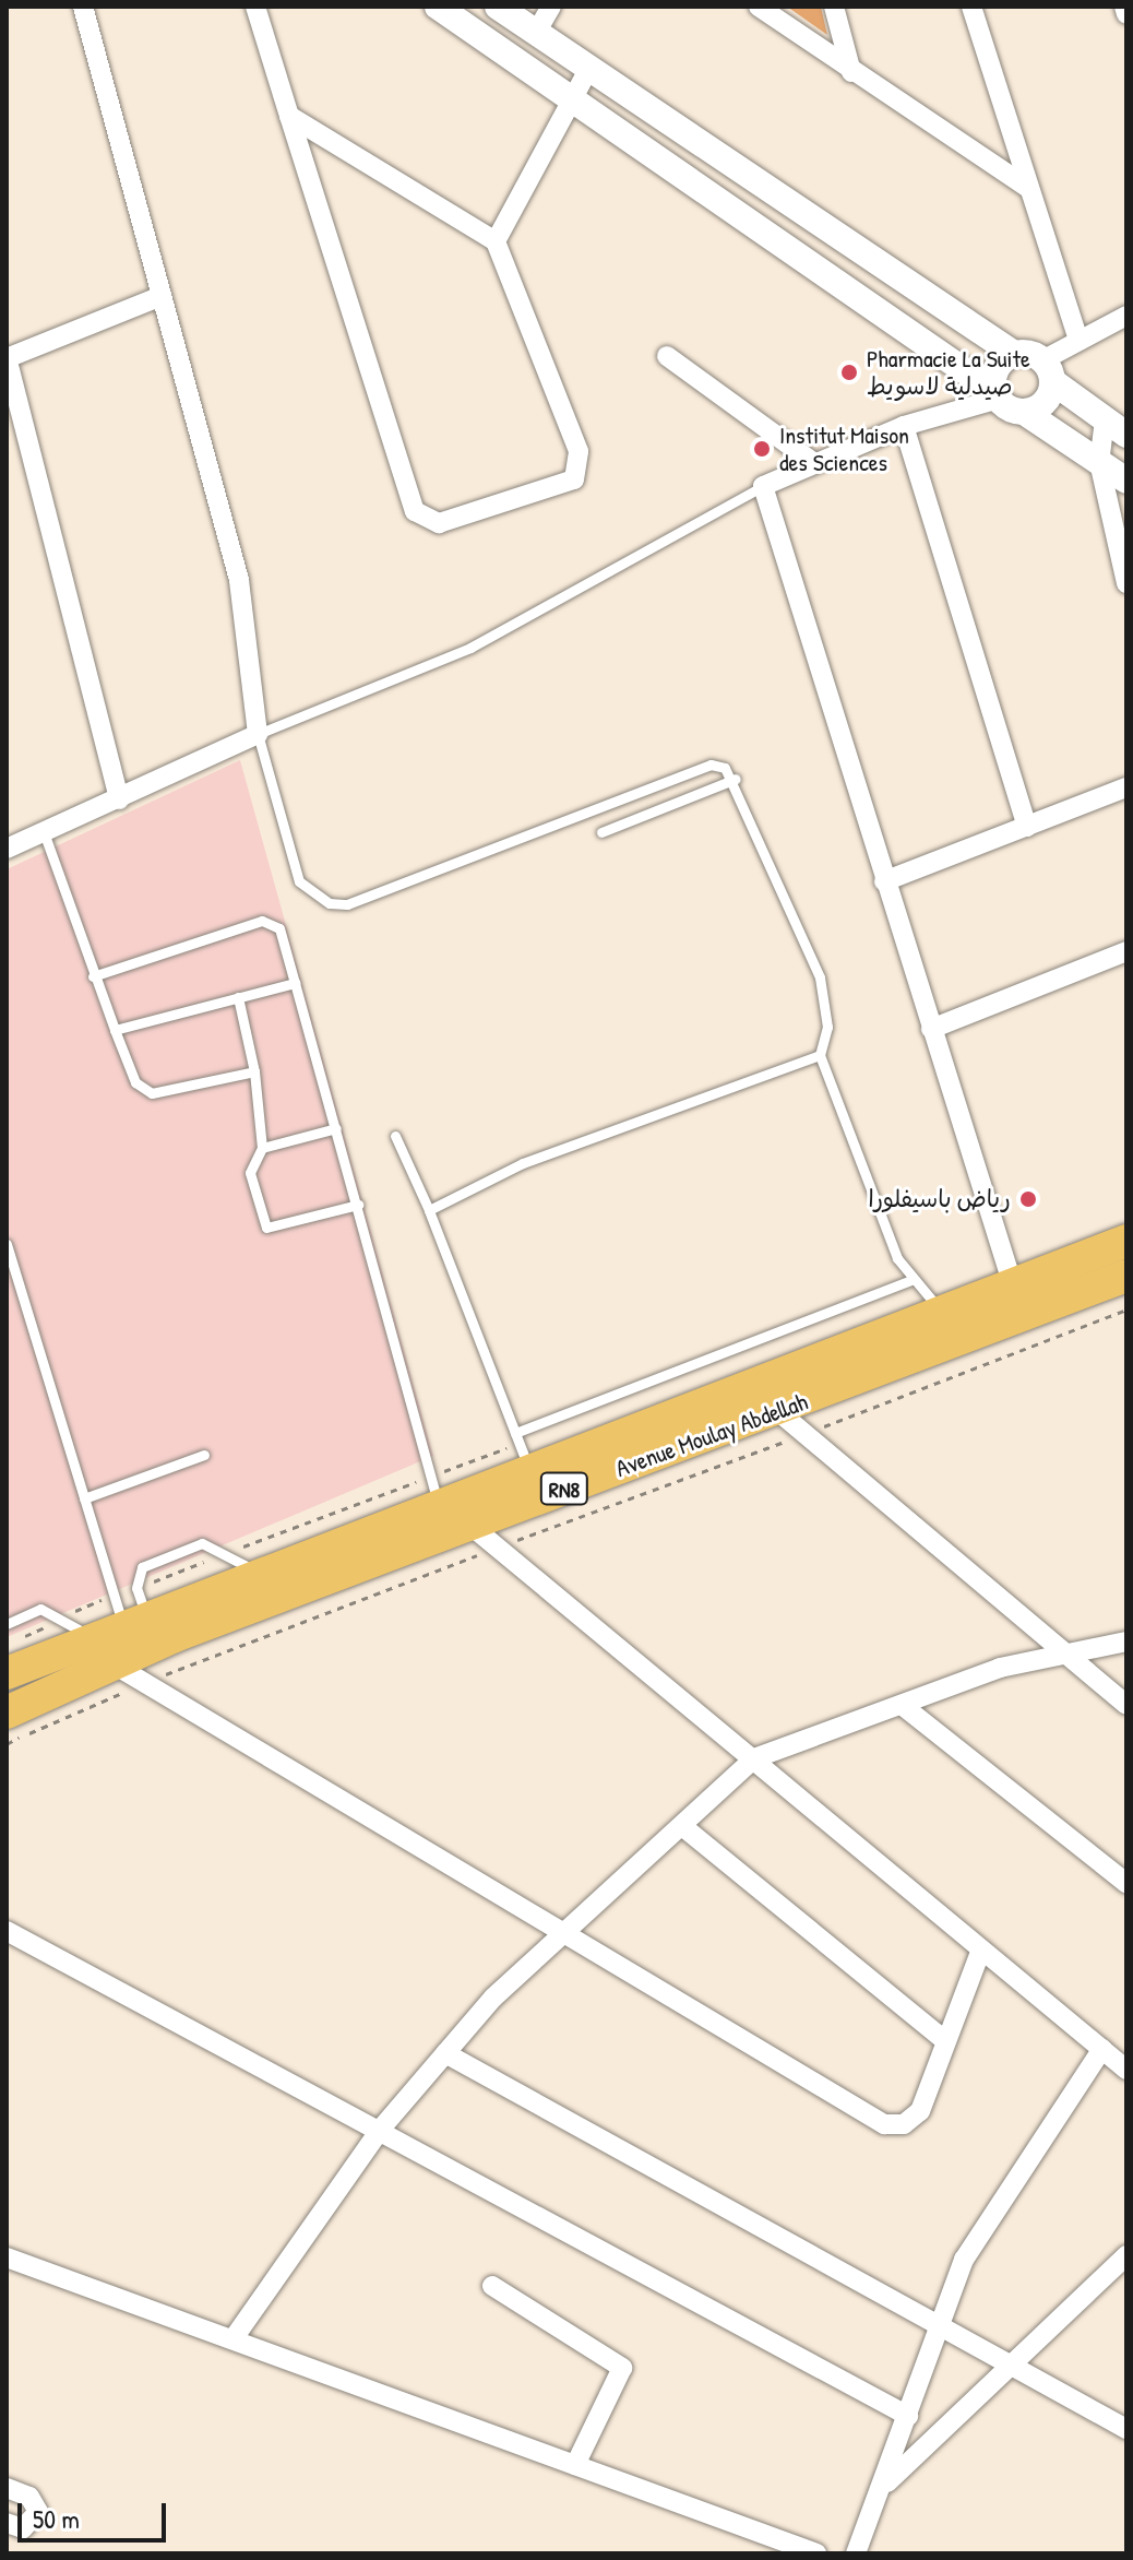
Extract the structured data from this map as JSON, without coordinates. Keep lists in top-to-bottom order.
{
  "streets": {
    "main road": ["Avenue Moulay Abdellah", "RN8"]
  },
  "places": ["Pharmacie La Suite صيدلية لاسويط", "Institut Maison des Sciences", "رياض باسيفلورا"],
  "scale_bar": "50 m"
}
